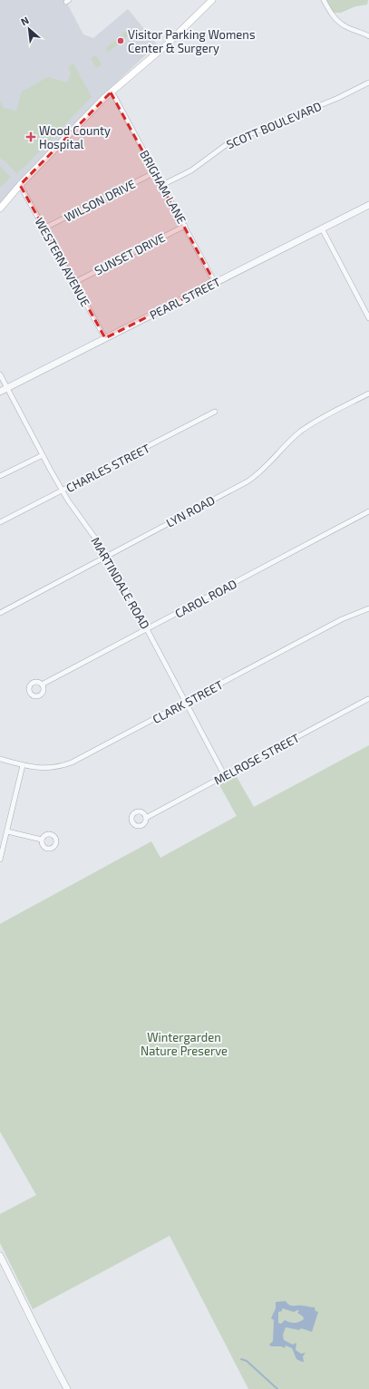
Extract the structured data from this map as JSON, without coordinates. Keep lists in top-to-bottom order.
{
  "streets": {
    "street": [
      "SCOTT BOULEVARD",
      "BRIGHAM LANE",
      "WILSON DRIVE",
      "SUNSET DRIVE",
      "WESTERN AVENUE",
      "PEARL STREET",
      "CHARLES STREET",
      "LYN ROAD",
      "MARTINDALE ROAD",
      "CAROL ROAD",
      "CLARK STREET",
      "MELROSE STREET"
    ]
  },
  "crossings": [
    ["SCOTT BOULEVARD", "BRIGHAM LANE"],
    ["BRIGHAM LANE", "WILSON DRIVE"],
    ["BRIGHAM LANE", "SUNSET DRIVE"],
    ["BRIGHAM LANE", "PEARL STREET"],
    ["WILSON DRIVE", "WESTERN AVENUE"],
    ["SUNSET DRIVE", "WESTERN AVENUE"],
    ["WESTERN AVENUE", "PEARL STREET"],
    ["PEARL STREET", "MARTINDALE ROAD"],
    ["CHARLES STREET", "MARTINDALE ROAD"],
    ["LYN ROAD", "MARTINDALE ROAD"],
    ["MARTINDALE ROAD", "CAROL ROAD"],
    ["MARTINDALE ROAD", "CLARK STREET"],
    ["MARTINDALE ROAD", "MELROSE STREET"]
  ],
  "parks": ["Wintergarden Nature Preserve"],
  "places": {
    "other": ["Visitor Parking Womens Center & Surgery"],
    "health": ["Wood County Hospital"]
  },
  "north": "top left"
}
